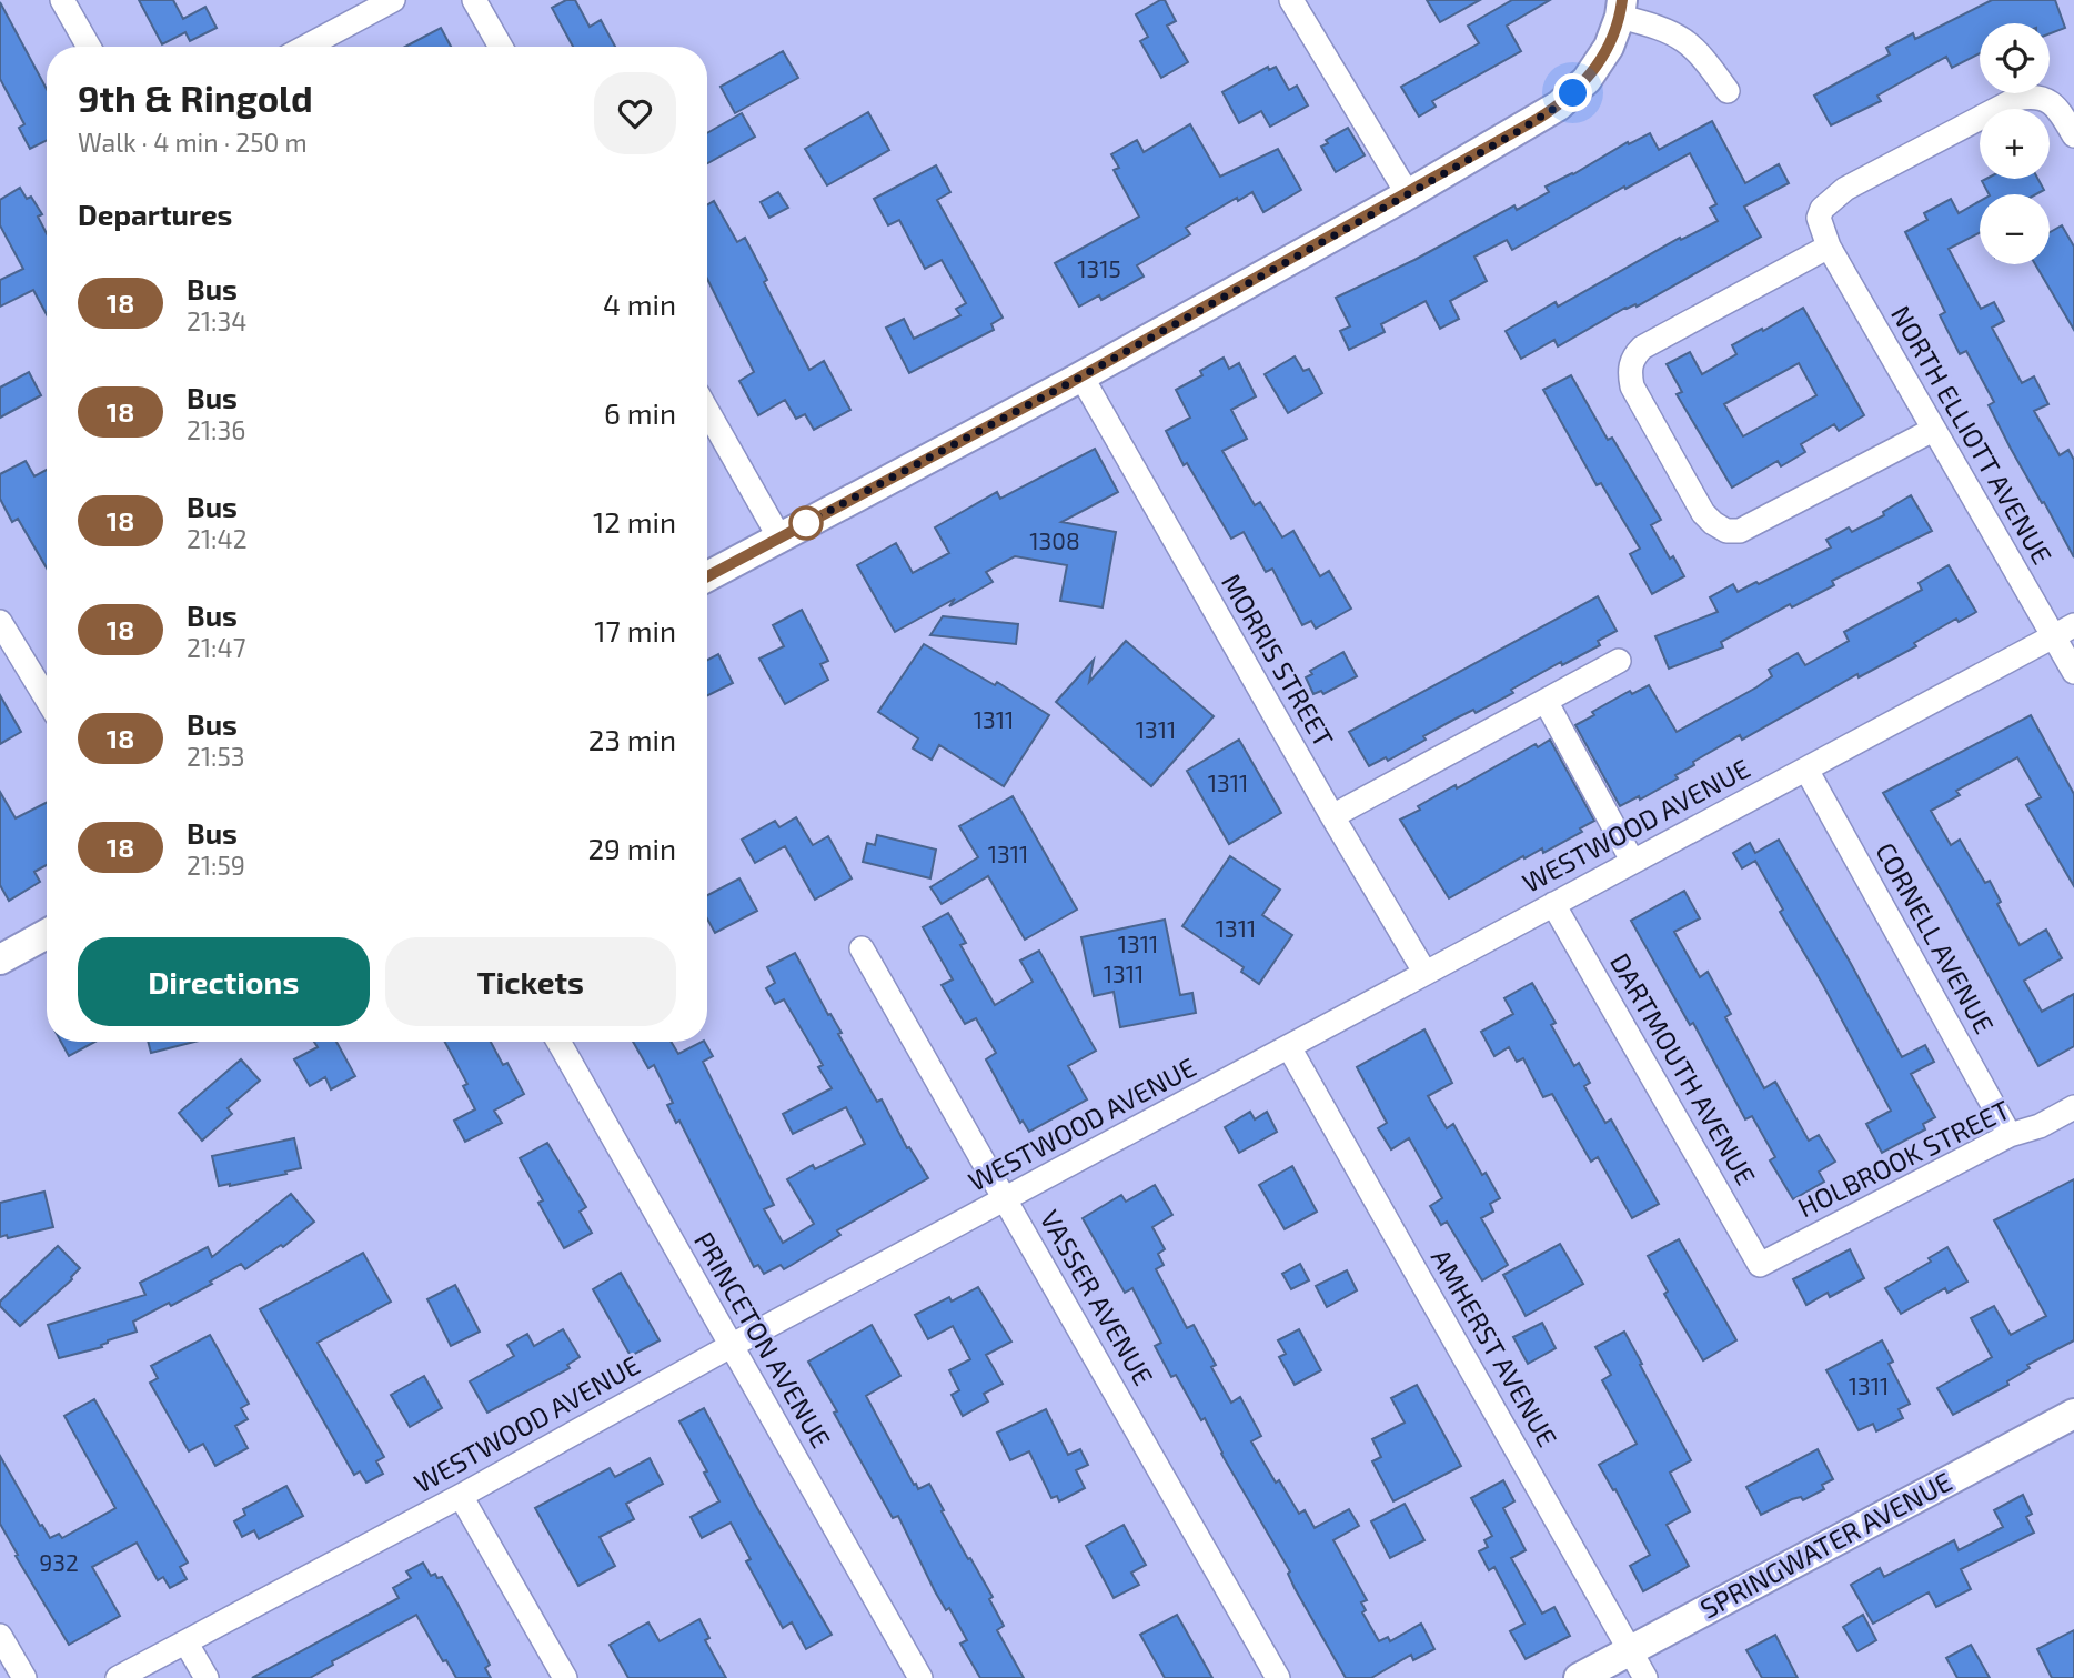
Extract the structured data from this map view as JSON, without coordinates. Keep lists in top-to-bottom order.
{
  "streets": {
    "street": [
      "NORTH ELLIOTT AVENUE",
      "MORRIS STREET",
      "WESTWOOD AVENUE",
      "CORNELL AVENUE",
      "DARTMOUTH AVENUE",
      "HOLBROOK STREET",
      "VASSER AVENUE",
      "PRINCETON AVENUE",
      "AMHERST AVENUE",
      "SPRINGWATER AVENUE"
    ]
  },
  "crossings": [
    ["NORTH ELLIOTT AVENUE", "WESTWOOD AVENUE"],
    ["MORRIS STREET", "WESTWOOD AVENUE"],
    ["WESTWOOD AVENUE", "CORNELL AVENUE"],
    ["WESTWOOD AVENUE", "DARTMOUTH AVENUE"],
    ["WESTWOOD AVENUE", "VASSER AVENUE"],
    ["WESTWOOD AVENUE", "PRINCETON AVENUE"],
    ["WESTWOOD AVENUE", "AMHERST AVENUE"],
    ["CORNELL AVENUE", "HOLBROOK STREET"],
    ["DARTMOUTH AVENUE", "HOLBROOK STREET"],
    ["AMHERST AVENUE", "SPRINGWATER AVENUE"]
  ],
  "lines": ["bus line 18"],
  "house_numbers": [
    "1315",
    "1308",
    "1311",
    "1311",
    "1311",
    "1311",
    "1311",
    "1311",
    "1311",
    "1311",
    "932"
  ],
  "page": {
    "map_buttons": ["+", "−"],
    "heading": [
      ["9th & Ringold", "Walk · 4 min · 250 m"],
      "Departures"
    ],
    "list": [
      {
        "mark": "18",
        "name": "Bus",
        "note": "21:34",
        "value": "4 min"
      },
      {
        "mark": "18",
        "name": "Bus",
        "note": "21:36",
        "value": "6 min"
      },
      {
        "mark": "18",
        "name": "Bus",
        "note": "21:42",
        "value": "12 min"
      },
      {
        "mark": "18",
        "name": "Bus",
        "note": "21:47",
        "value": "17 min"
      },
      {
        "mark": "18",
        "name": "Bus",
        "note": "21:53",
        "value": "23 min"
      },
      {
        "mark": "18",
        "name": "Bus",
        "note": "21:59",
        "value": "29 min"
      }
    ],
    "buttons": ["Directions", "Tickets"]
  }
}
